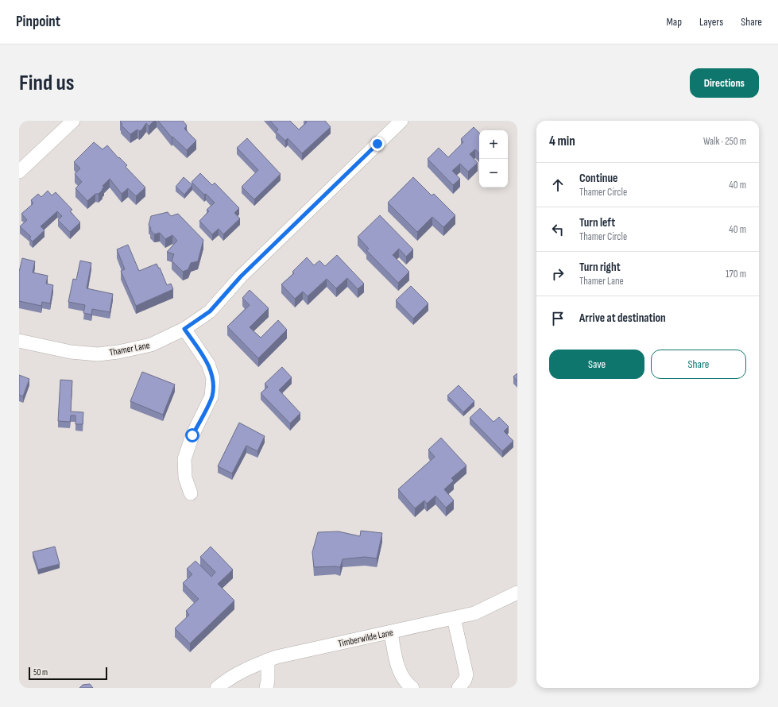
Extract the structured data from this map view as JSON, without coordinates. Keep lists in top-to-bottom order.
{
  "streets": {
    "street": ["Thamer Lane", "Timberwilde Lane"]
  },
  "scale_bar": "50 m",
  "page": {
    "header": "Pinpoint",
    "nav": ["Map", "Layers", "Share"],
    "buttons": [
      "Directions",
      ["Save", "Share"]
    ],
    "title": "Find us",
    "heading": ["4 min", "Walk · 250 m"],
    "map_buttons": ["+", "−"],
    "list": [
      ["Continue", "Thamer Circle", "40 m"],
      ["Turn left", "Thamer Circle", "40 m"],
      ["Turn right", "Thamer Lane", "170 m"],
      "Arrive at destination"
    ],
    "scale": "50 m"
  }
}
